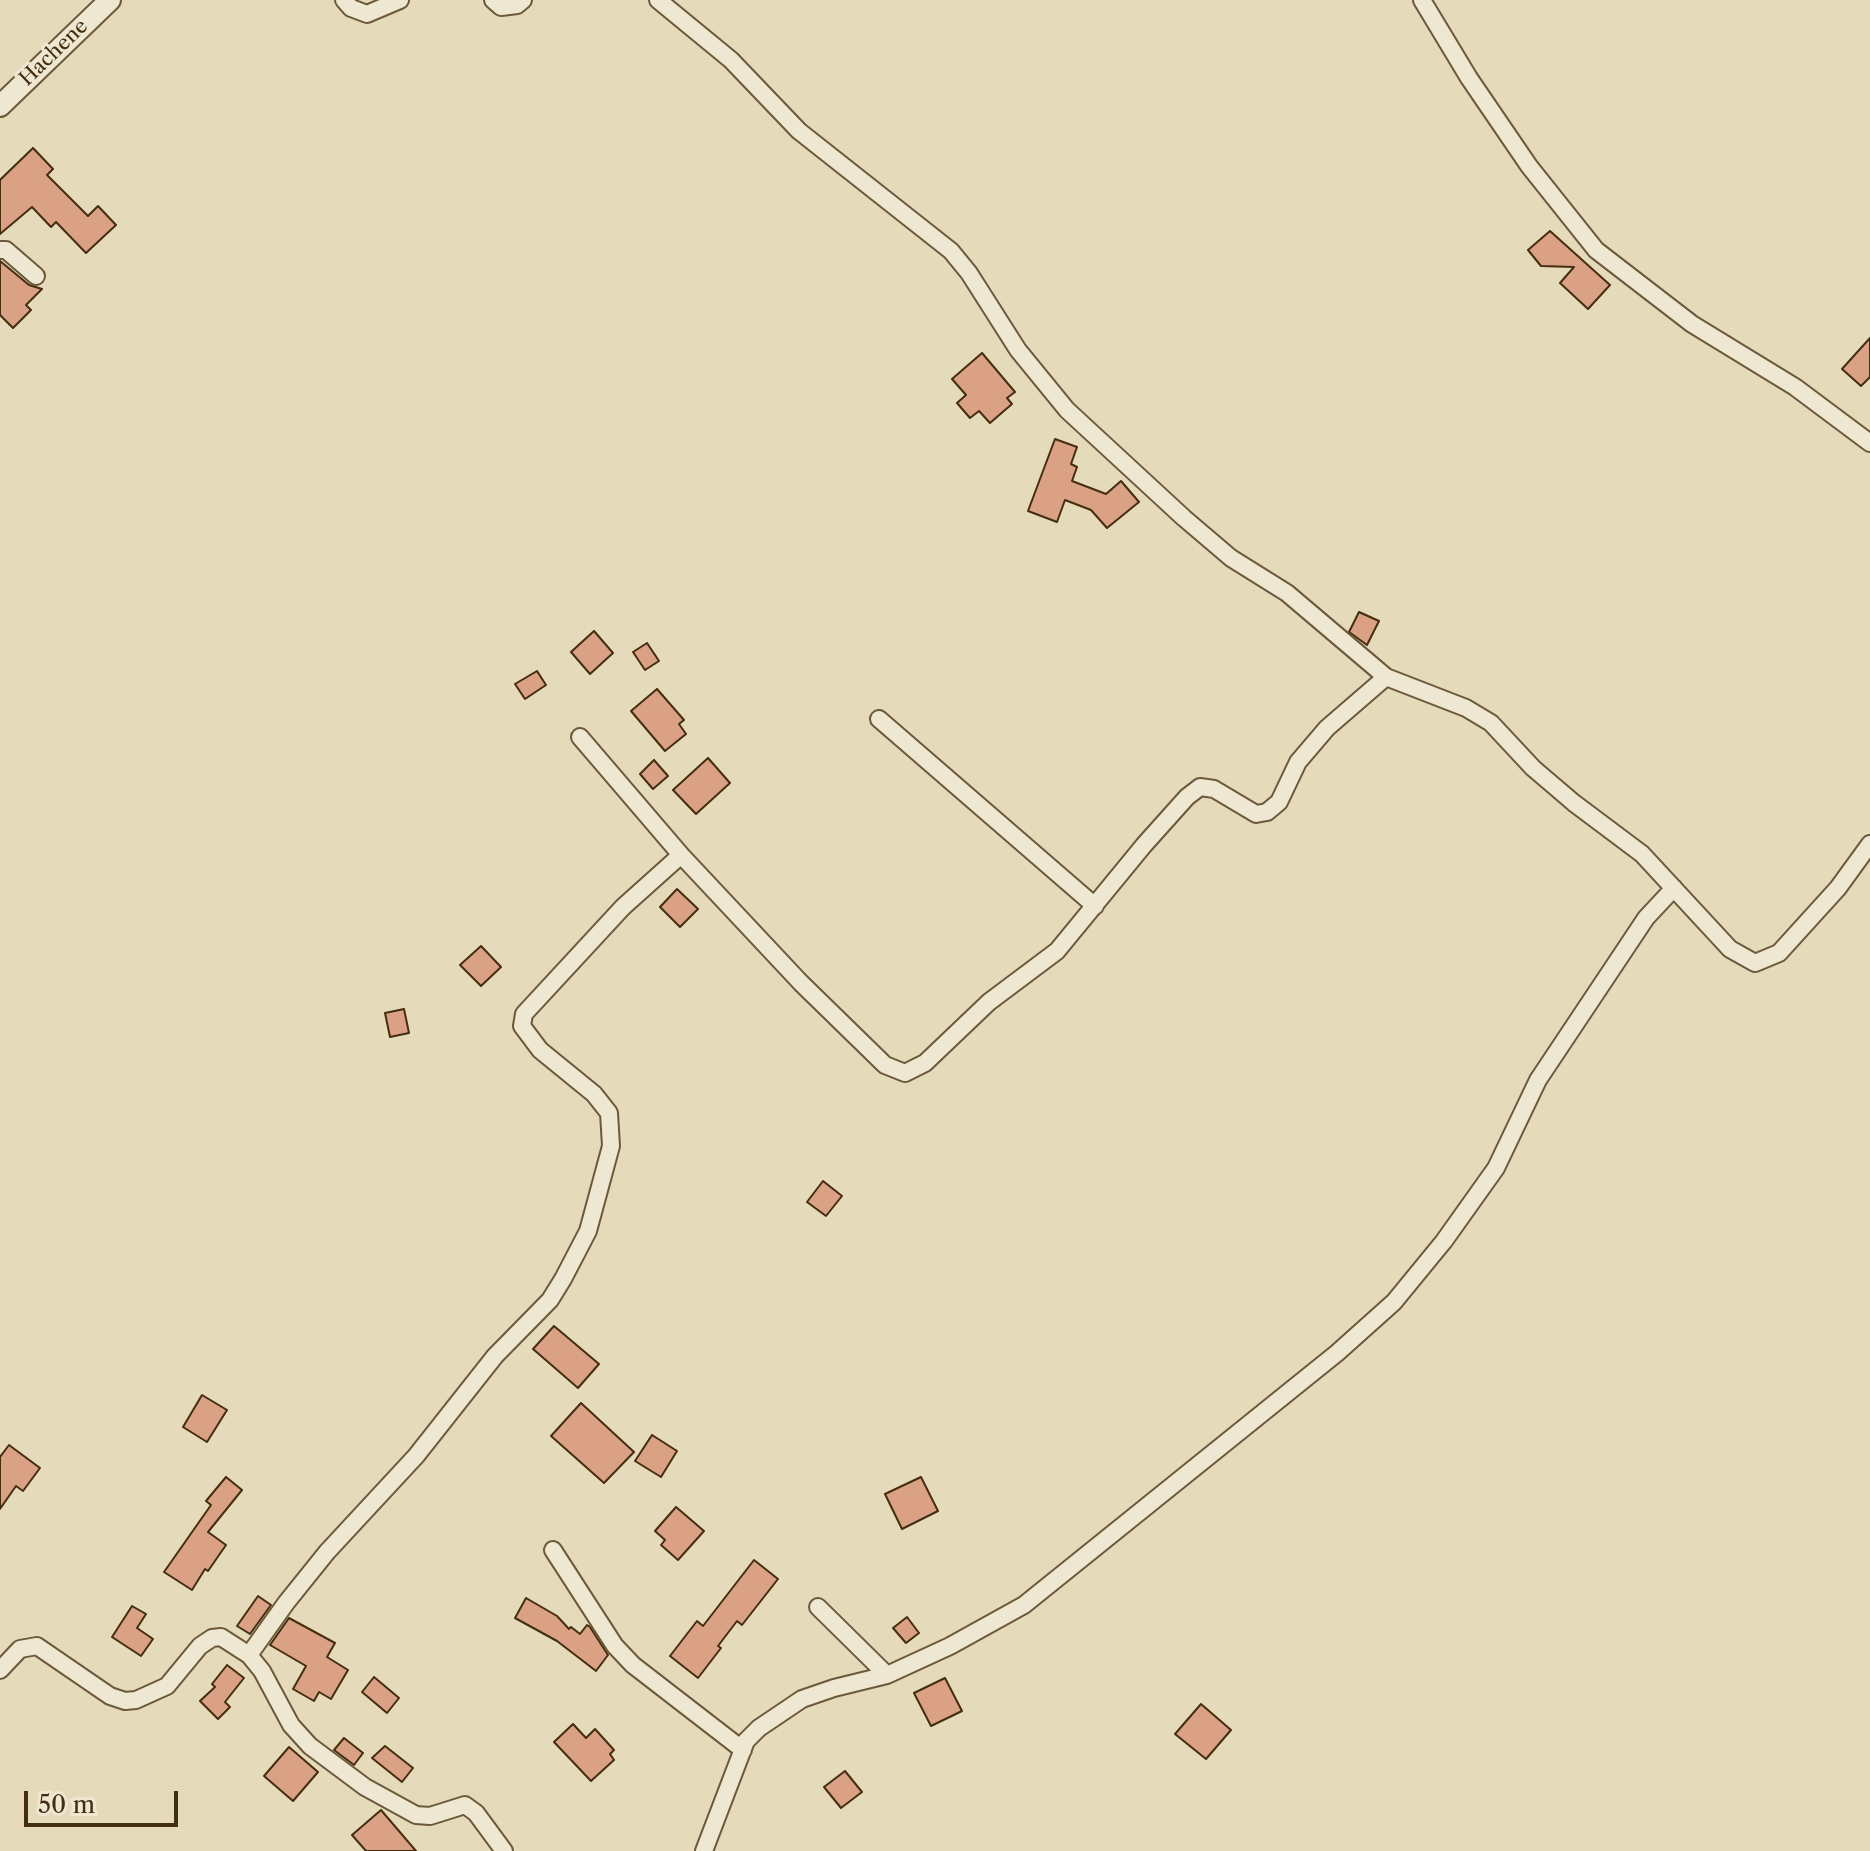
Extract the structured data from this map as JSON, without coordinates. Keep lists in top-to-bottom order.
{
  "streets": {
    "street": ["Hachene"]
  },
  "scale_bar": "50 m"
}
